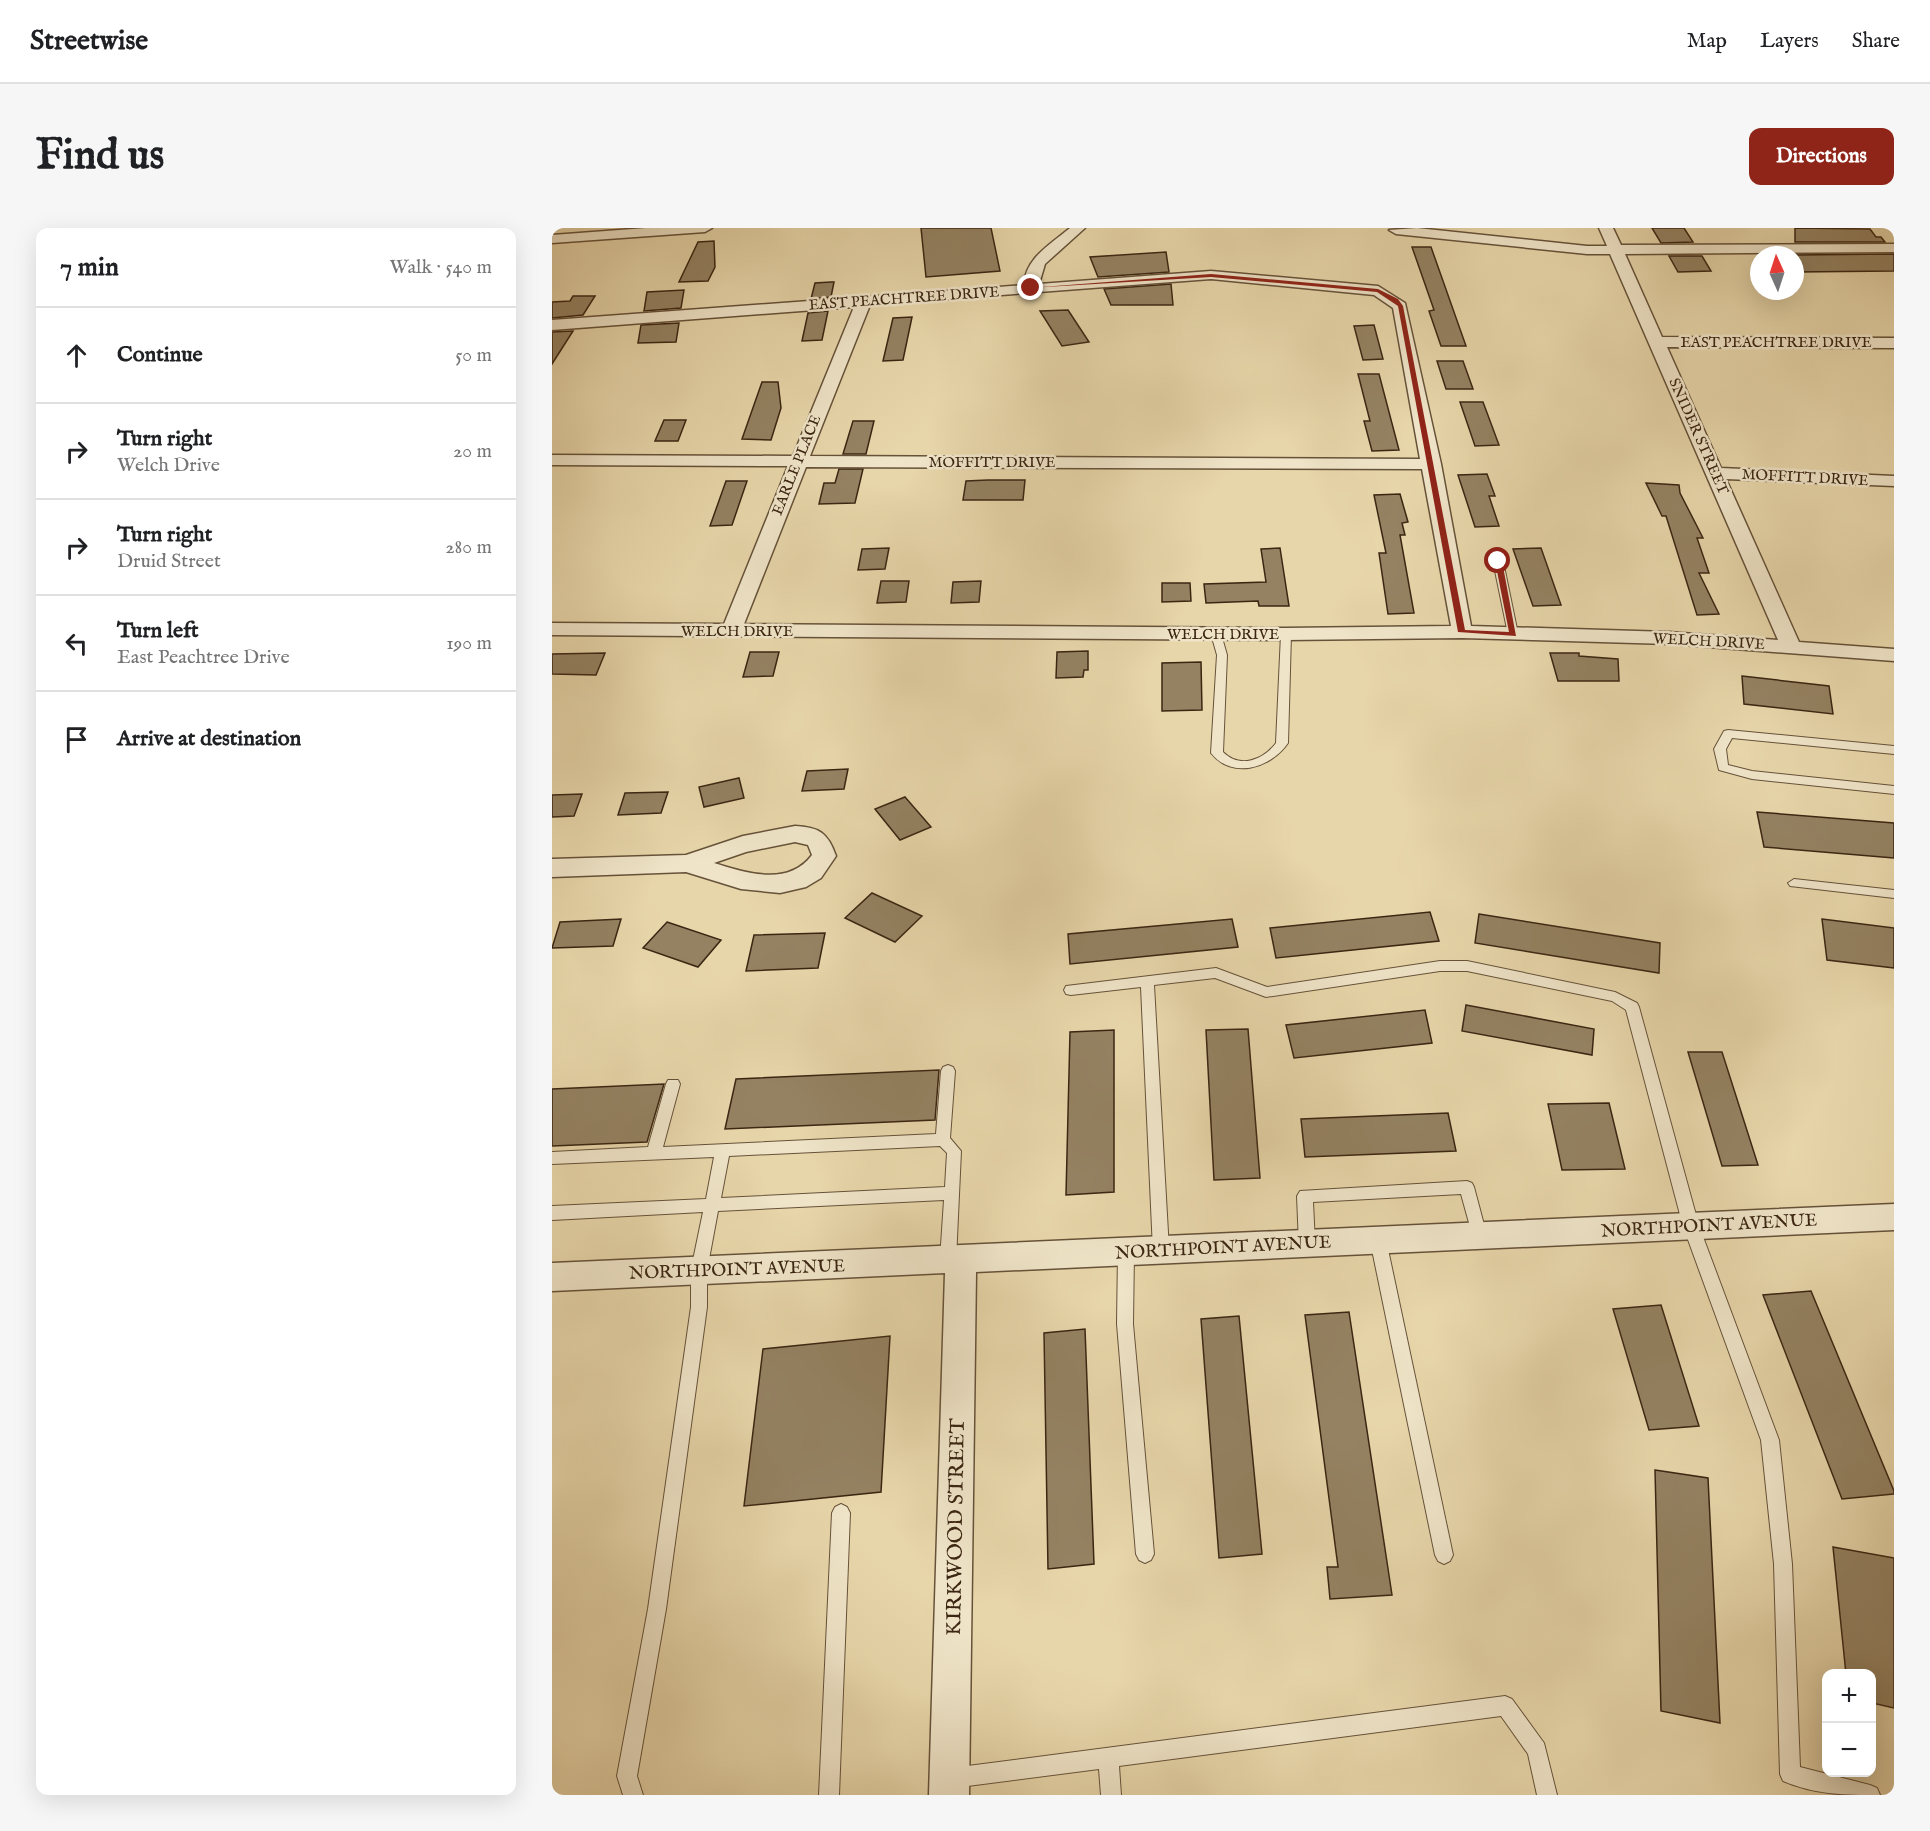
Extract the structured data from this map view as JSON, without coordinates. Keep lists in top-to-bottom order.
{
  "streets": {
    "street": [
      "EAST PEACHTREE DRIVE",
      "SNIDER STREET",
      "MOFFITT DRIVE",
      "EARLE PLACE",
      "WELCH DRIVE",
      "NORTHPOINT AVENUE",
      "KIRKWOOD STREET"
    ]
  },
  "crossings": [
    ["EAST PEACHTREE DRIVE", "SNIDER STREET"],
    ["EAST PEACHTREE DRIVE", "MOFFITT DRIVE"],
    ["EAST PEACHTREE DRIVE", "EARLE PLACE"],
    ["SNIDER STREET", "MOFFITT DRIVE"],
    ["SNIDER STREET", "WELCH DRIVE"],
    ["MOFFITT DRIVE", "EARLE PLACE"],
    ["EARLE PLACE", "WELCH DRIVE"],
    ["NORTHPOINT AVENUE", "KIRKWOOD STREET"]
  ],
  "north": "top",
  "page": {
    "header": "Streetwise",
    "nav": ["Map", "Layers", "Share"],
    "buttons": "Directions",
    "title": "Find us",
    "heading": ["7 min", "Walk · 540 m"],
    "list": [
      ["Continue", "50 m"],
      ["Turn right", "Welch Drive", "20 m"],
      ["Turn right", "Druid Street", "280 m"],
      ["Turn left", "East Peachtree Drive", "190 m"],
      "Arrive at destination"
    ],
    "map_buttons": ["+", "−"]
  }
}
